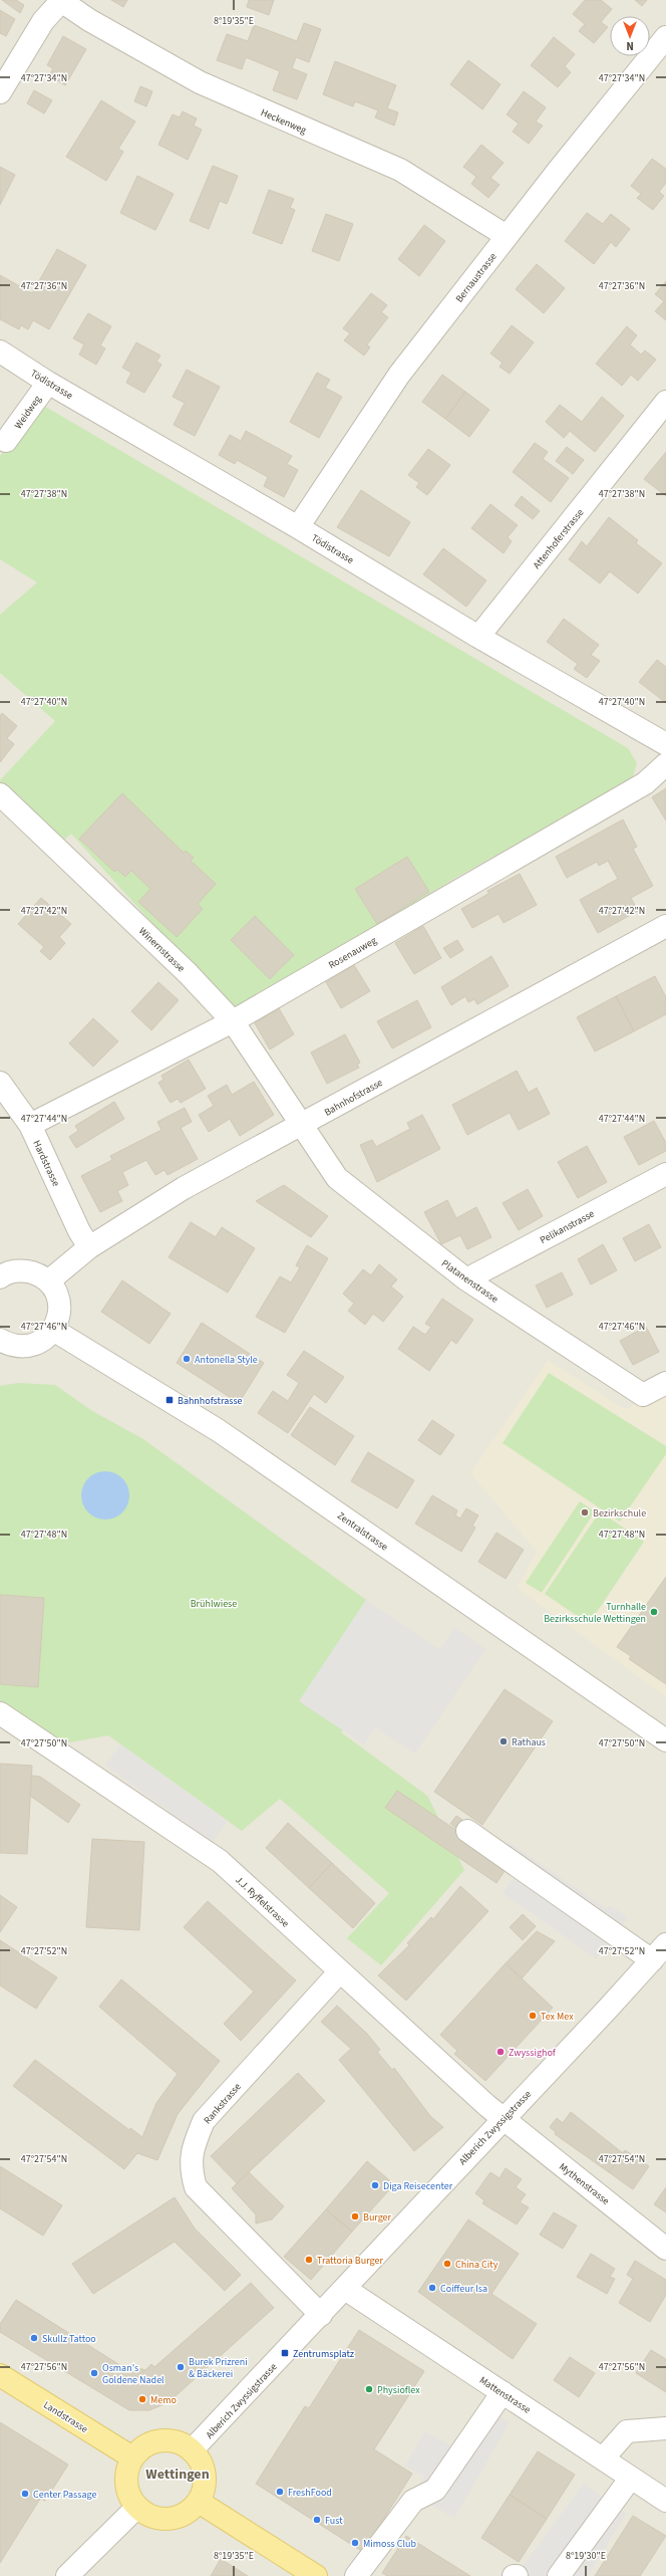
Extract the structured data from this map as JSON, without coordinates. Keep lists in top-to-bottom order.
{
  "streets": {
    "main road": ["Landstrasse"],
    "street": [
      "Heckenweg",
      "Bernaustrasse",
      "Tödistrasse",
      "Weidweg",
      "Attenhoferstrasse",
      "Winernstrasse",
      "Rosenauweg",
      "Bahnhofstrasse",
      "Hardstrasse",
      "Pelikanstrasse",
      "Platanenstrasse",
      "Zentralstrasse",
      "J.J. Ryffelstrasse",
      "Rankstrasse",
      "Alberich Zwyssigstrasse",
      "Mythenstrasse",
      "Mattenstrasse"
    ]
  },
  "crossings": [
    ["Heckenweg", "Bernaustrasse"],
    ["Bernaustrasse", "Tödistrasse"],
    ["Tödistrasse", "Weidweg"],
    ["Tödistrasse", "Attenhoferstrasse"],
    ["Winernstrasse", "Rosenauweg"],
    ["Winernstrasse", "Bahnhofstrasse"],
    ["Winernstrasse", "Platanenstrasse"],
    ["Rosenauweg", "Hardstrasse"],
    ["Bahnhofstrasse", "Hardstrasse"],
    ["Bahnhofstrasse", "Platanenstrasse"],
    ["Pelikanstrasse", "Platanenstrasse"],
    ["J.J. Ryffelstrasse", "Rankstrasse"],
    ["J.J. Ryffelstrasse", "Alberich Zwyssigstrasse"],
    ["J.J. Ryffelstrasse", "Mythenstrasse"],
    ["Rankstrasse", "Alberich Zwyssigstrasse"],
    ["Alberich Zwyssigstrasse", "Mythenstrasse"],
    ["Alberich Zwyssigstrasse", "Mattenstrasse"],
    ["Alberich Zwyssigstrasse", "Landstrasse"]
  ],
  "districts": ["Wettingen"],
  "parks": ["Brühlwiese"],
  "places": {
    "other": [
      "Antonella Style",
      "Bezirkschule",
      "Turnhalle Bezirksschule Wettingen",
      "Rathaus",
      "Tex Mex",
      "Zwyssighof",
      "Diga Reisecenter",
      "Burger",
      "Trattoria Burger",
      "China City",
      "Coiffeur Isa",
      "Skullz Tattoo",
      "Burek Prizreni & Bäckerei",
      "Osman's Goldene Nadel",
      "Physioflex",
      "Memo",
      "FreshFood",
      "Center Passage",
      "Fust",
      "Mimoss Club"
    ],
    "transit": ["Bahnhofstrasse", "Zentrumsplatz"]
  },
  "north": "bottom",
  "coordinates": [
    "8°19'35\"E",
    "47°27'34\"N",
    "47°27'36\"N",
    "47°27'38\"N",
    "47°27'40\"N",
    "47°27'42\"N",
    "47°27'44\"N",
    "47°27'46\"N",
    "47°27'48\"N",
    "47°27'50\"N",
    "47°27'52\"N",
    "47°27'54\"N",
    "47°27'56\"N",
    "8°19'30\"E"
  ]
}
